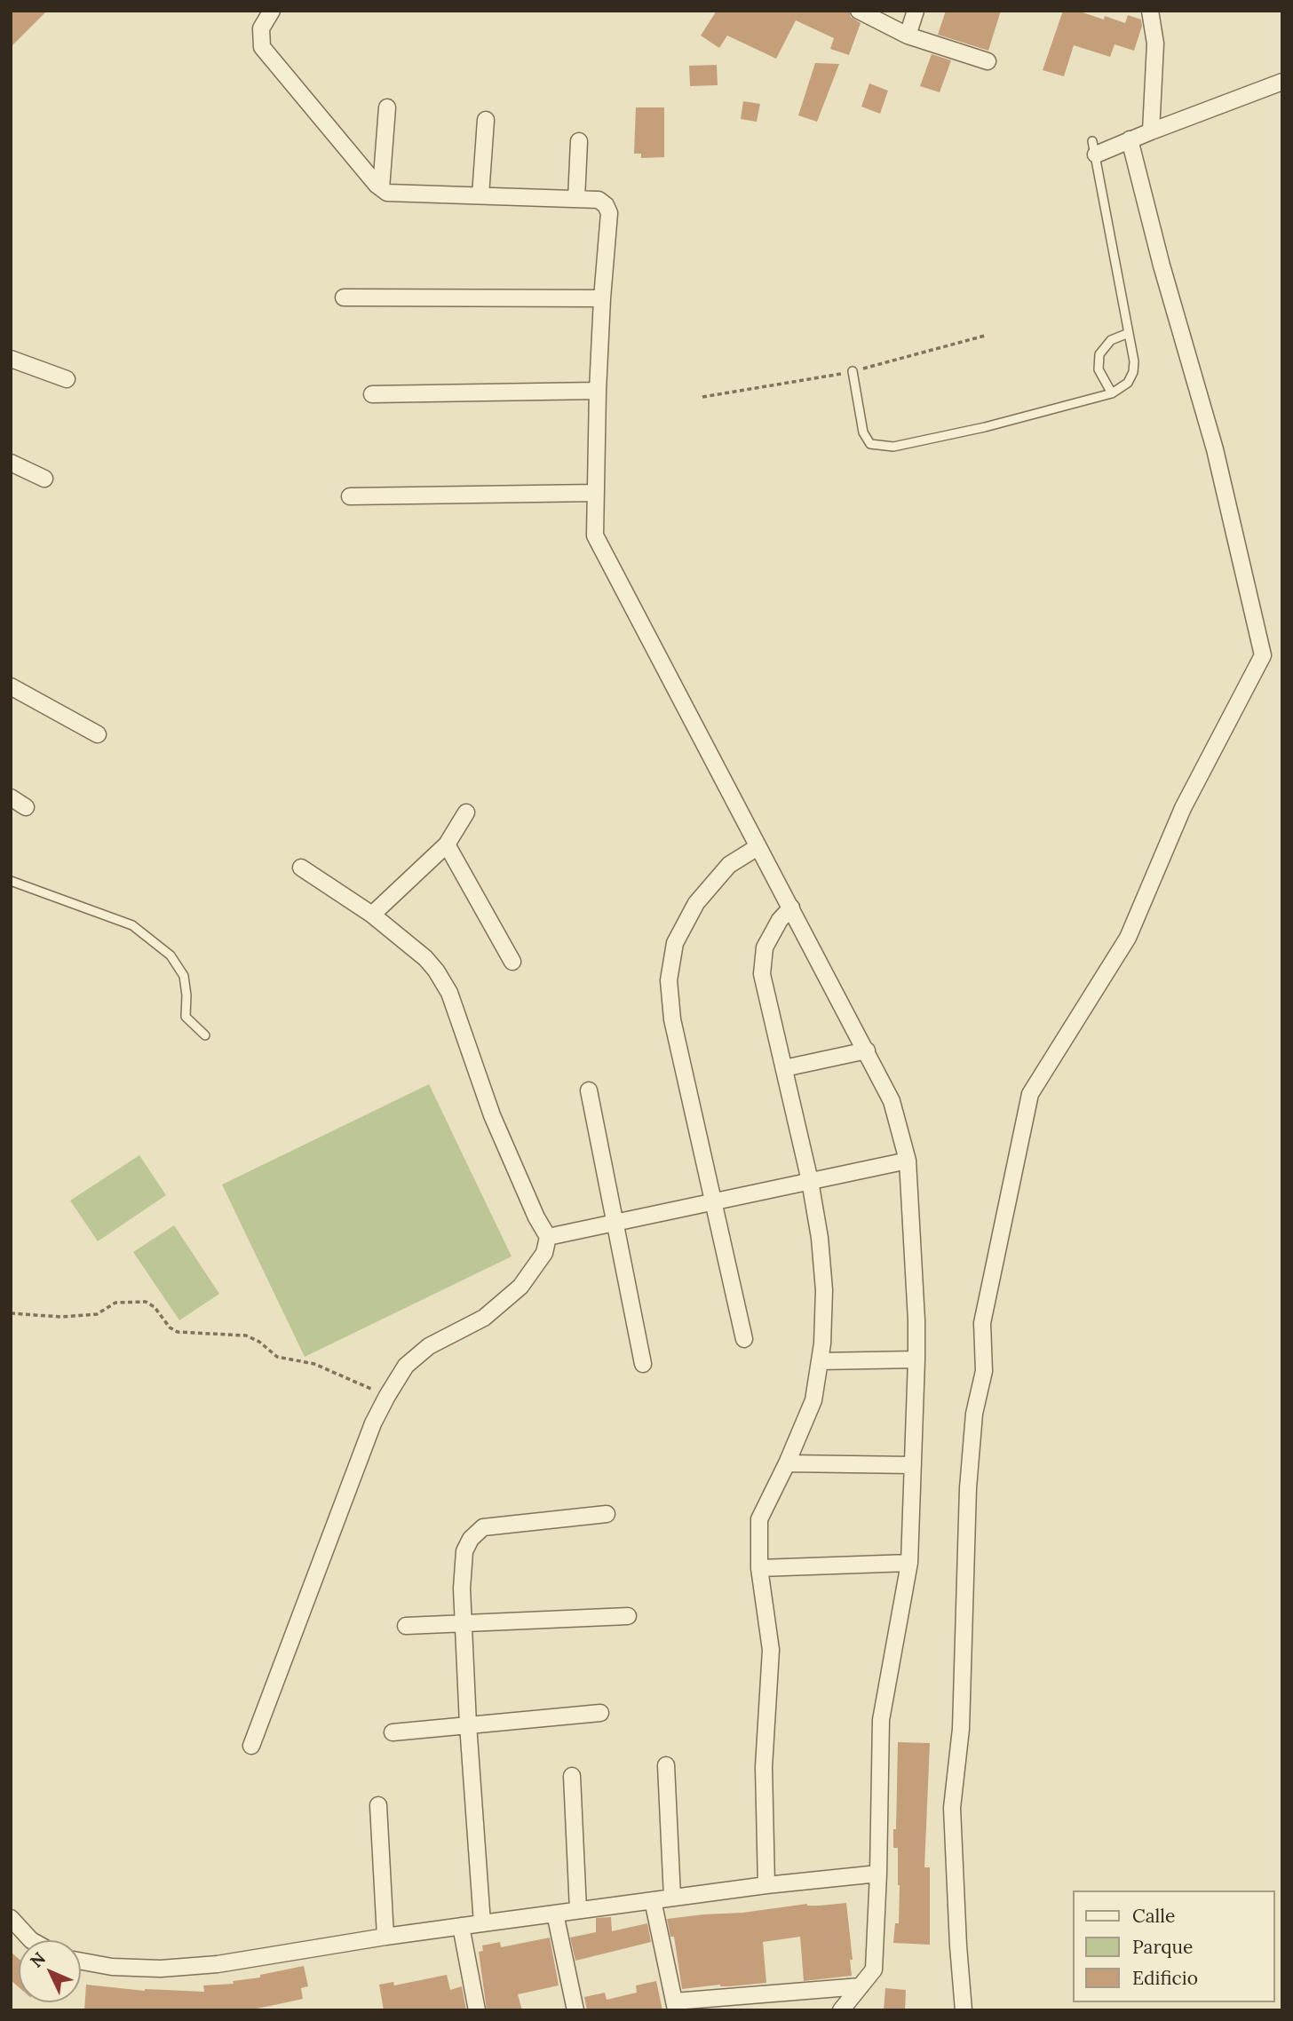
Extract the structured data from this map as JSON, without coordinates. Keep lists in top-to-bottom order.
{
  "legend": ["Calle", "Parque", "Edificio"],
  "north": "top left"
}
